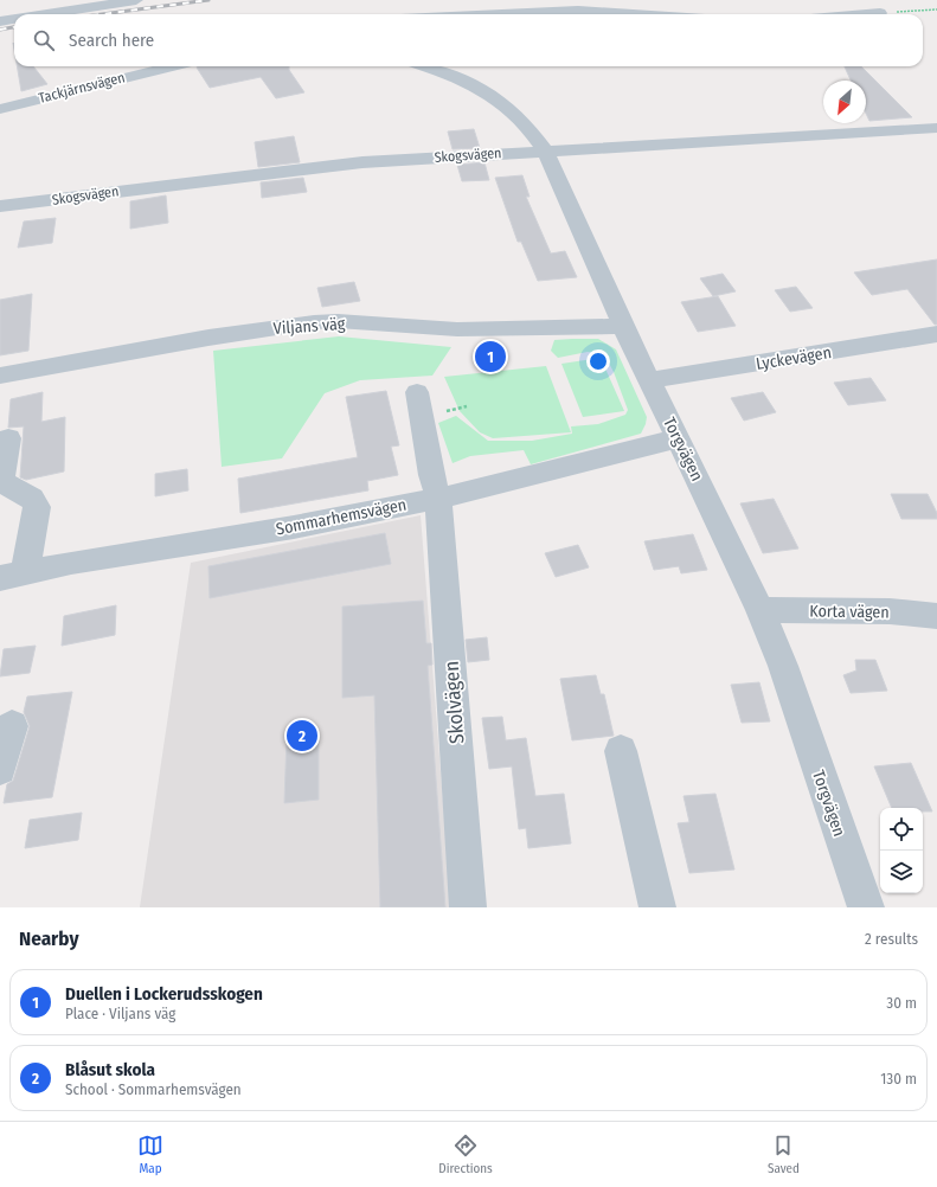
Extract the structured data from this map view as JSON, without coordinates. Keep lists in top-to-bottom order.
{
  "streets": {
    "street": [
      "Tackjärnsvägen",
      "Skogsvägen",
      "Viljans väg",
      "Lyckevägen",
      "Torgvägen",
      "Sommarhemsvägen",
      "Korta vägen",
      "Skolvägen"
    ]
  },
  "crossings": [
    ["Skogsvägen", "Torgvägen"],
    ["Viljans väg", "Torgvägen"],
    ["Lyckevägen", "Torgvägen"],
    ["Torgvägen", "Sommarhemsvägen"],
    ["Torgvägen", "Korta vägen"],
    ["Sommarhemsvägen", "Skolvägen"]
  ],
  "north": "bottom left",
  "page": {
    "search": "Search here",
    "pins": ["1", "2"],
    "heading": ["Nearby", "2 results"],
    "list": [
      {
        "mark": "1",
        "name": "Duellen i Lockerudsskogen",
        "note": "Place · Viljans väg",
        "value": "30 m"
      },
      {
        "mark": "2",
        "name": "Blåsut skola",
        "note": "School · Sommarhemsvägen",
        "value": "130 m"
      }
    ],
    "nav": ["Map", "Directions", "Saved"]
  }
}
